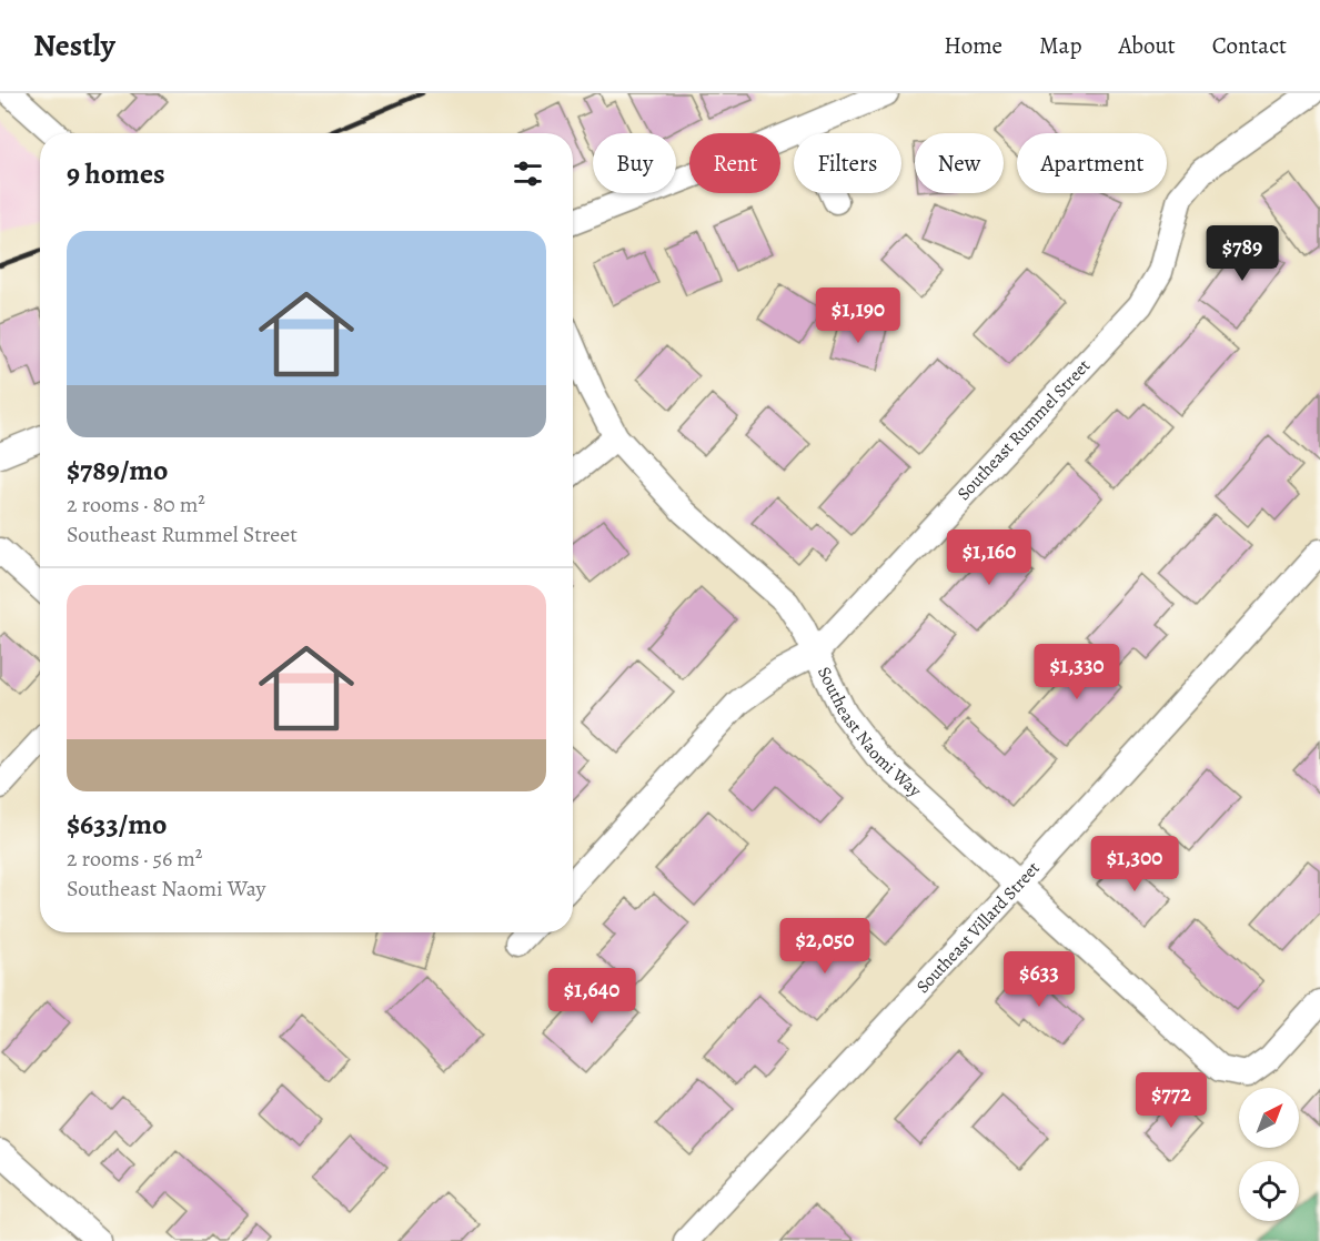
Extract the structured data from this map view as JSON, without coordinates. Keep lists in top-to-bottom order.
{
  "streets": {
    "street": ["Southeast Rummel Street", "Southeast Naomi Way", "Southeast Villard Street"]
  },
  "crossings": [
    ["Southeast Rummel Street", "Southeast Naomi Way"],
    ["Southeast Naomi Way", "Southeast Villard Street"]
  ],
  "north": "top right",
  "page": {
    "header": "Nestly",
    "nav": [
      "Home",
      "Map",
      "About",
      "Contact"
    ],
    "chip": [
      "Buy",
      "Rent",
      "Filters",
      "New",
      "Apartment"
    ],
    "heading": "9 homes",
    "list": [
      {
        "name": "$789/mo",
        "note": "2 rooms · 80 m² · Southeast Rummel Street"
      },
      {
        "name": "$633/mo",
        "note": "2 rooms · 56 m² · Southeast Naomi Way"
      }
    ],
    "price": [
      "$789",
      "$1,190",
      "$1,160",
      "$1,330",
      "$1,300",
      "$2,050",
      "$633",
      "$1,640",
      "$772"
    ]
  }
}
